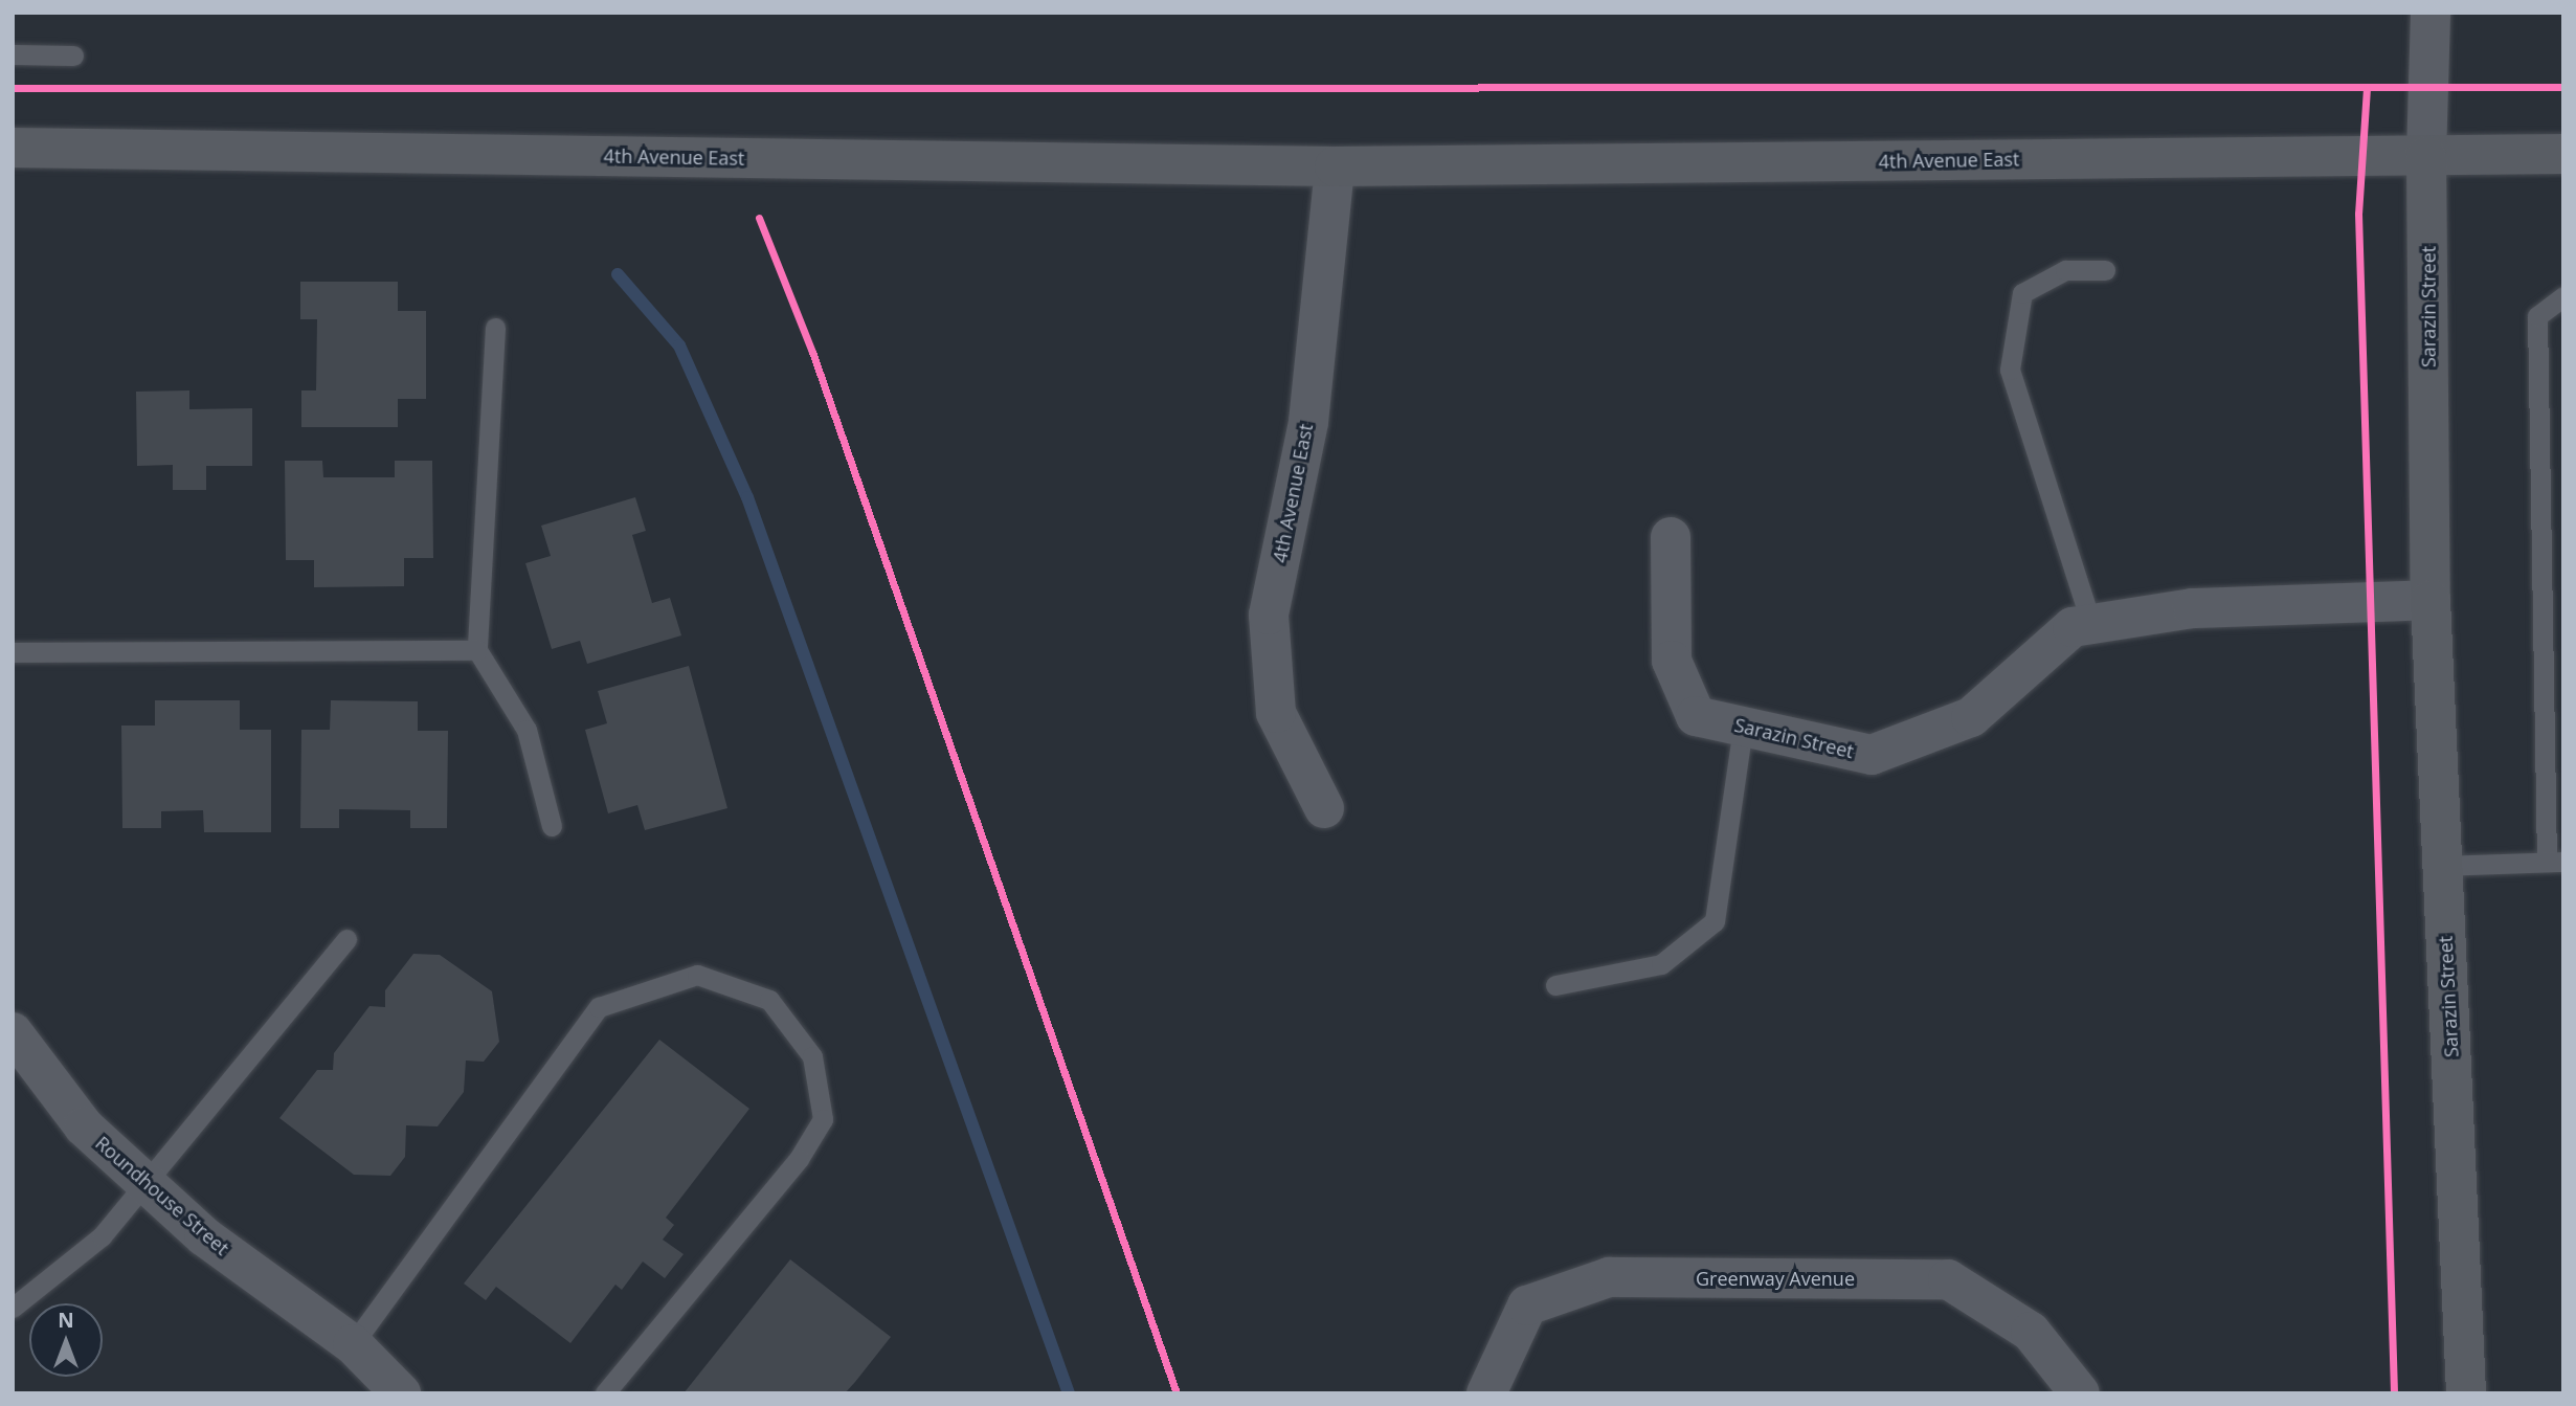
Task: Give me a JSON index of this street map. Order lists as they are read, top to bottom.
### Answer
{
  "streets": {
    "street": [
      "4th Avenue East",
      "Sarazin Street",
      "Roundhouse Street",
      "Greenway Avenue"
    ]
  },
  "crossings": [
    ["4th Avenue East", "Sarazin Street"]
  ],
  "north": "top"
}
